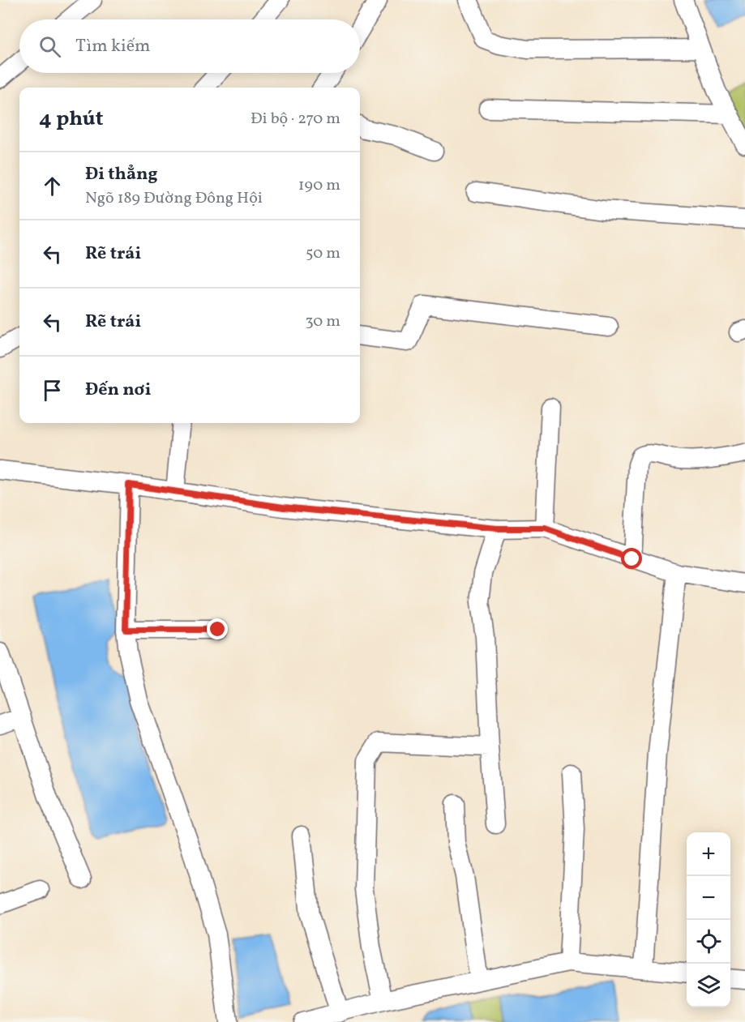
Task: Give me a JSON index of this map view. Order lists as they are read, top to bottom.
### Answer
{
  "page": {
    "search": "Tìm kiếm",
    "heading": ["4 phút", "Đi bộ · 270 m"],
    "list": [
      ["Đi thẳng", "Ngõ 189 Đường Đông Hội", "190 m"],
      ["Rẽ trái", "50 m"],
      ["Rẽ trái", "30 m"],
      "Đến nơi"
    ],
    "map_buttons": ["+", "−"]
  }
}
